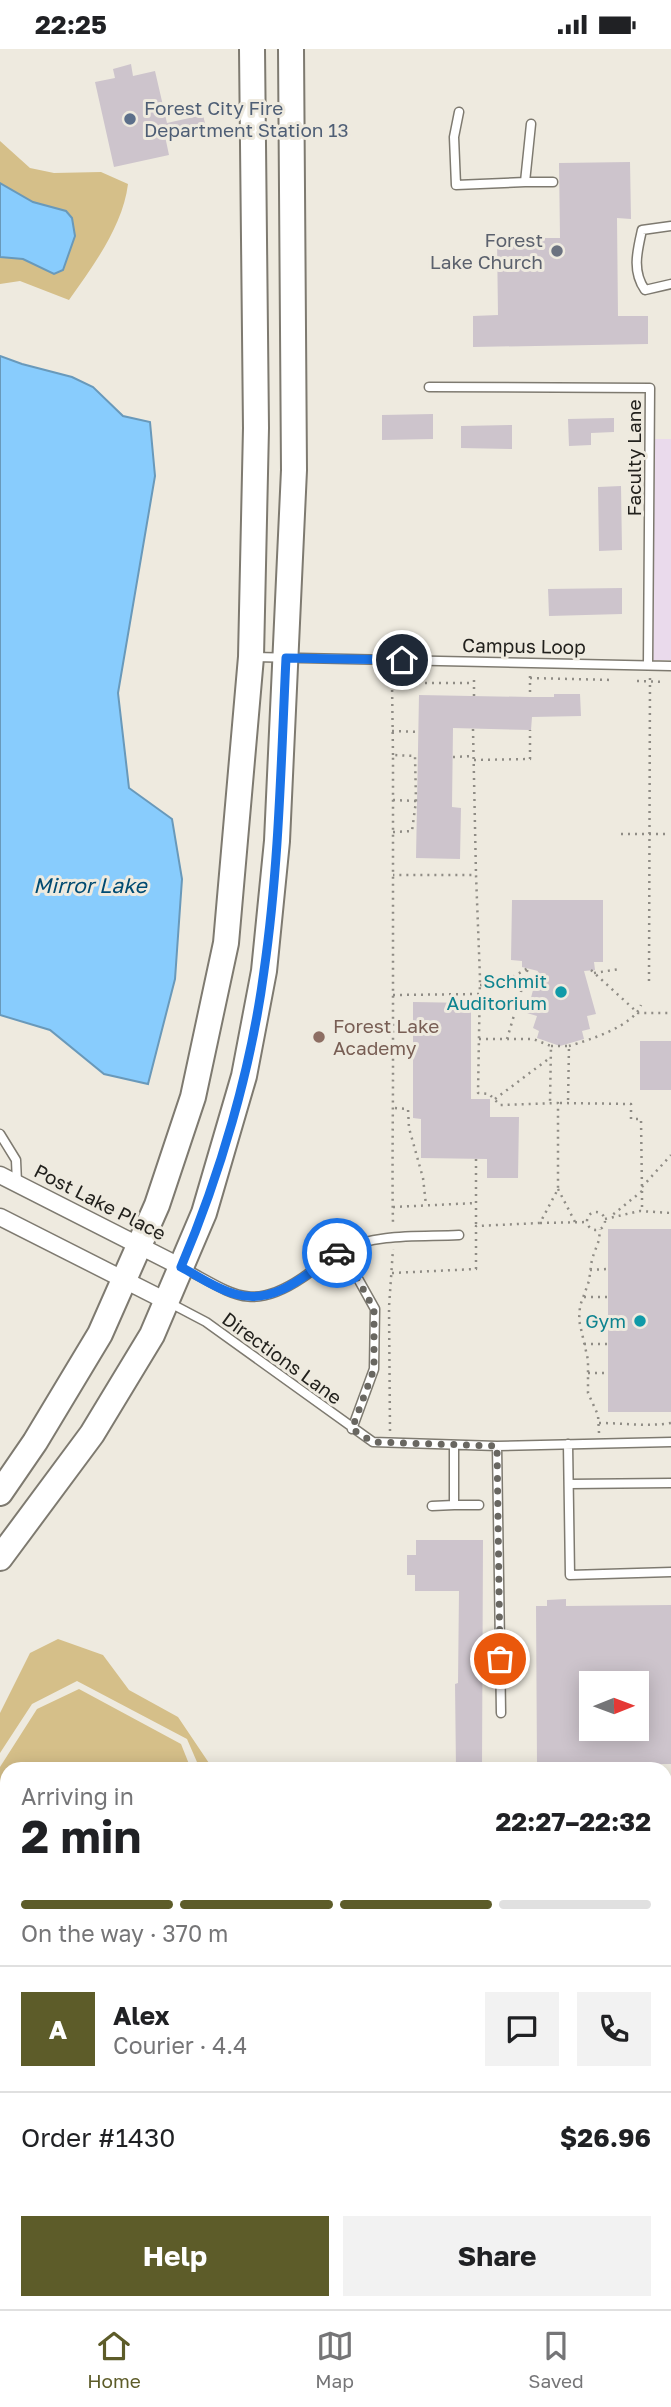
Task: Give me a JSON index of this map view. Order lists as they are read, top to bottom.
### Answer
{
  "streets": {
    "street": ["Post Lake Place"],
    "lane": ["Faculty Lane", "Campus Loop", "Directions Lane"]
  },
  "crossings": [
    ["Faculty Lane", "Campus Loop"]
  ],
  "water": ["Mirror Lake"],
  "places": [
    "Forest City Fire Department Station 13",
    "Forest Lake Church",
    "Schmit Auditorium",
    "Forest Lake Academy",
    "Gym"
  ],
  "north": "right",
  "page": {
    "status": "22:25",
    "heading": ["2 min", "Arriving in", "22:27–22:32"],
    "panel": [
      "Alex",
      "Courier · 4.4",
      "Order #1430",
      "$26.96"
    ],
    "bar": "On the way · 370 m",
    "round": "A",
    "buttons": ["Help", "Share"],
    "tabs": ["Home", "Map", "Saved"]
  }
}
